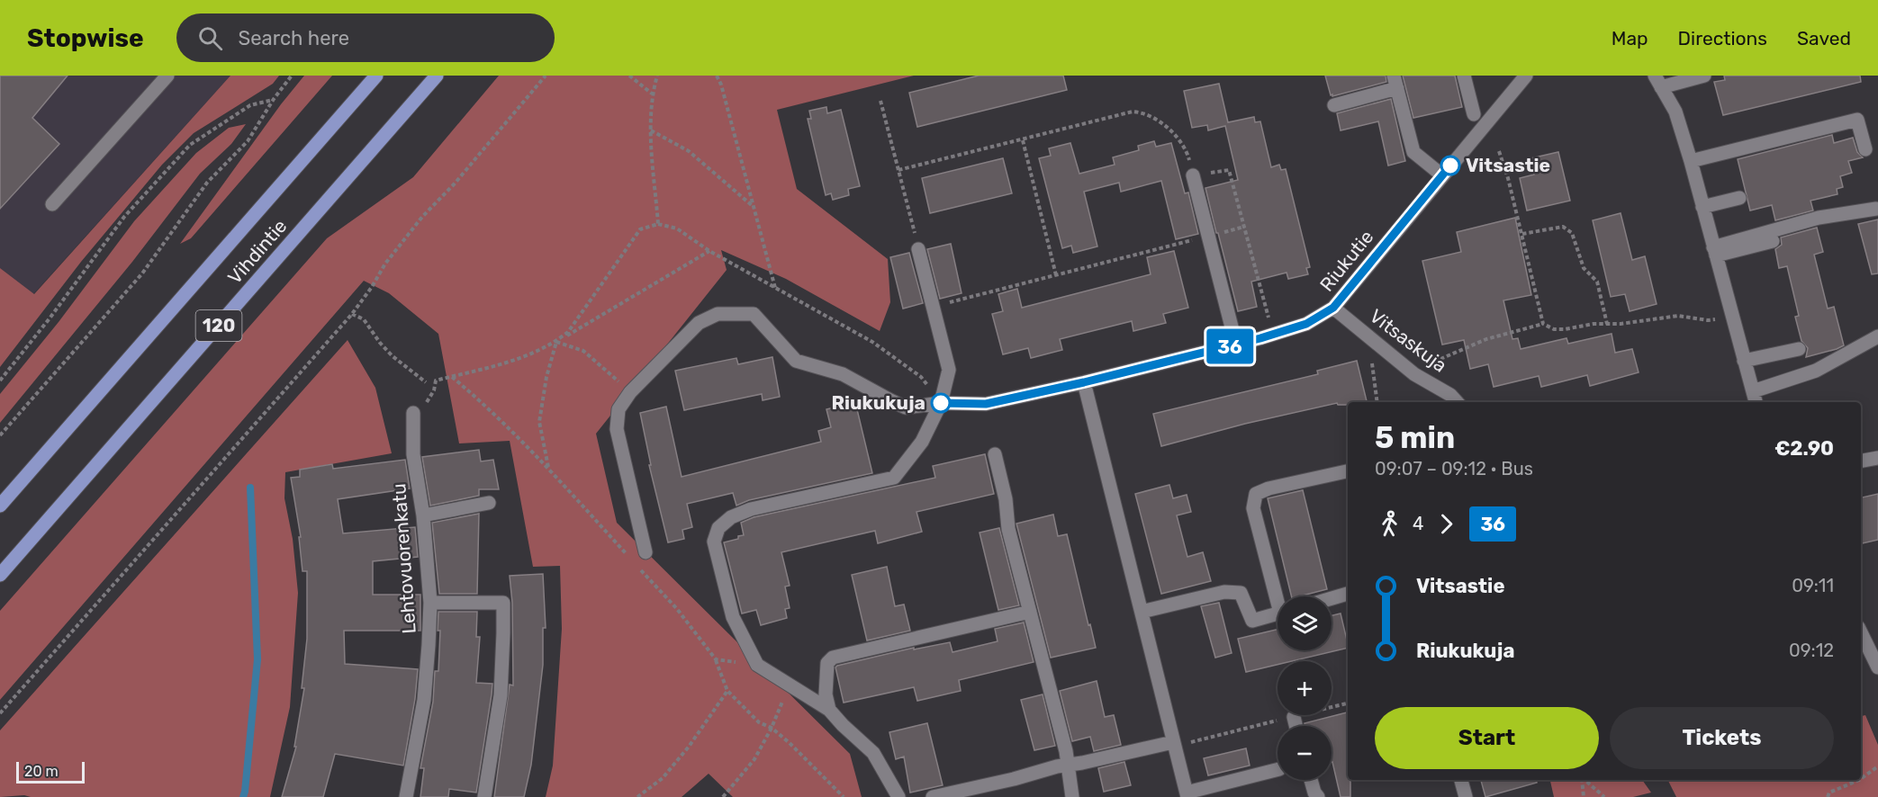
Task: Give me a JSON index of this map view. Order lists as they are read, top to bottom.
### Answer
{
  "streets": {
    "main road": ["Vihdintie", "120"],
    "street": ["Riukutie", "Vitsaskuja", "Lehtovuorenkatu"]
  },
  "crossings": [
    ["Riukutie", "Vitsaskuja"]
  ],
  "places": ["Vitsastie", "Riukukuja"],
  "lines": ["bus line 36"],
  "scale_bar": "20 m",
  "page": {
    "header": "Stopwise",
    "search": "Search here",
    "nav": ["Map", "Directions", "Saved"],
    "on_map": "36",
    "heading": ["5 min", "09:07 – 09:12 · Bus", "€2.90"],
    "legs": ["4", "36"],
    "list": [
      {
        "name": "Vitsastie",
        "value": "09:11"
      },
      {
        "name": "Riukukuja",
        "value": "09:12"
      }
    ],
    "map_buttons": ["+", "−"],
    "buttons": ["Start", "Tickets"],
    "scale": "20 m"
  }
}
